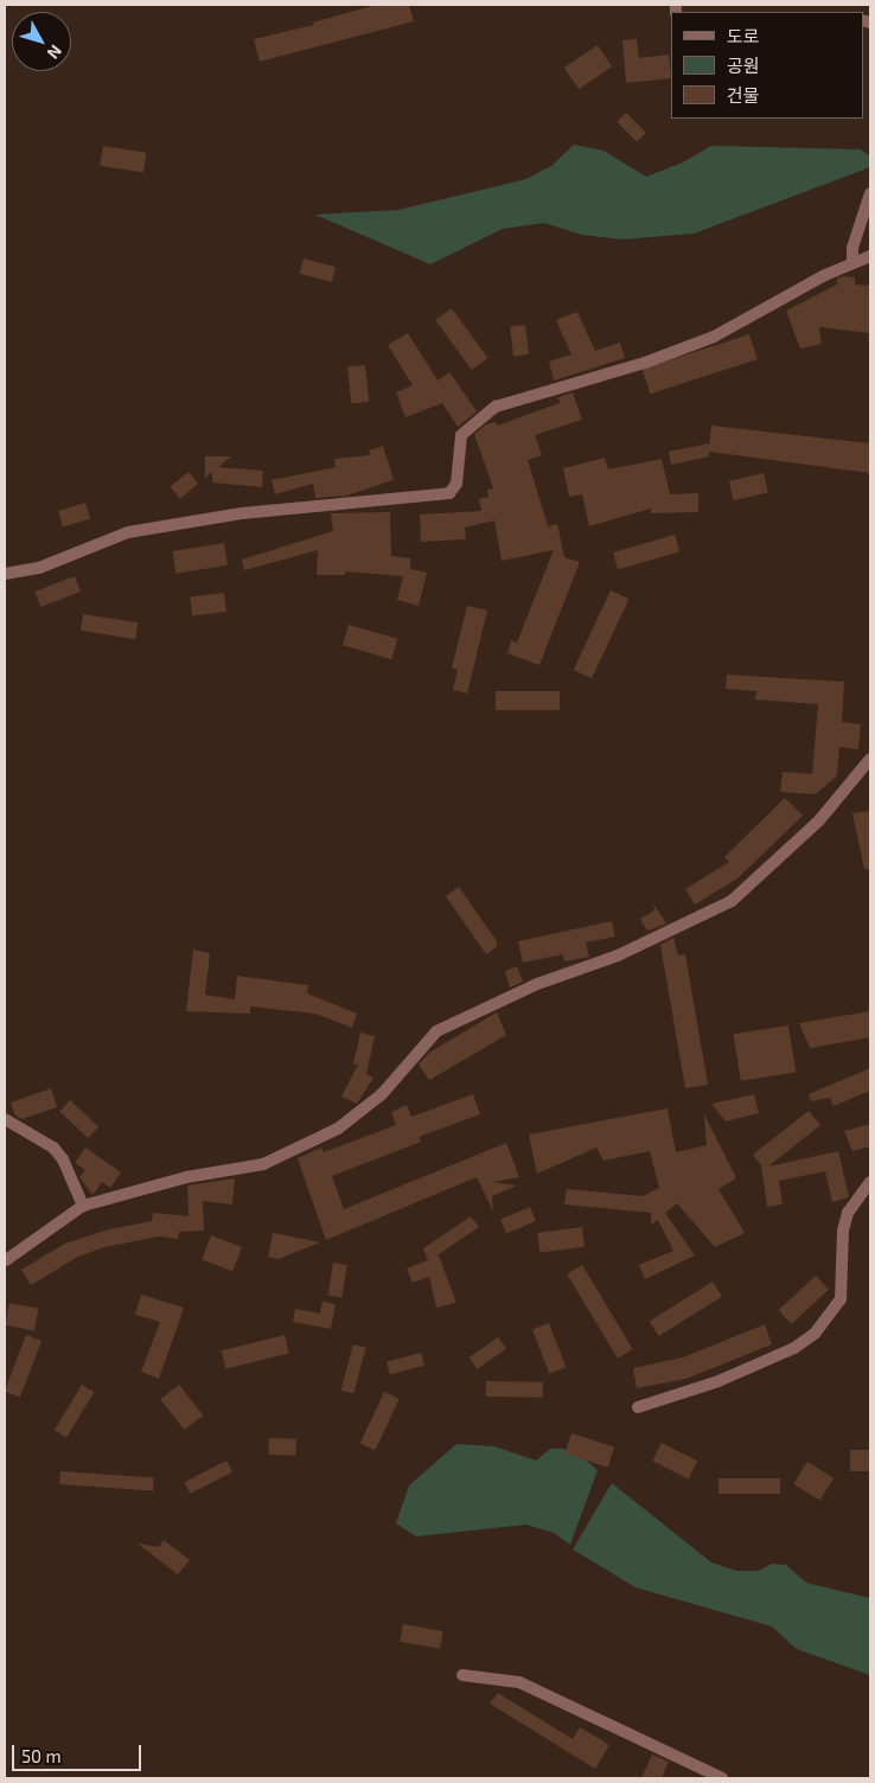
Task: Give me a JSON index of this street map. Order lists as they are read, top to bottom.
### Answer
{
  "legend": ["도로", "공원", "건물"],
  "scale_bar": "50 m",
  "north": "bottom right"
}
